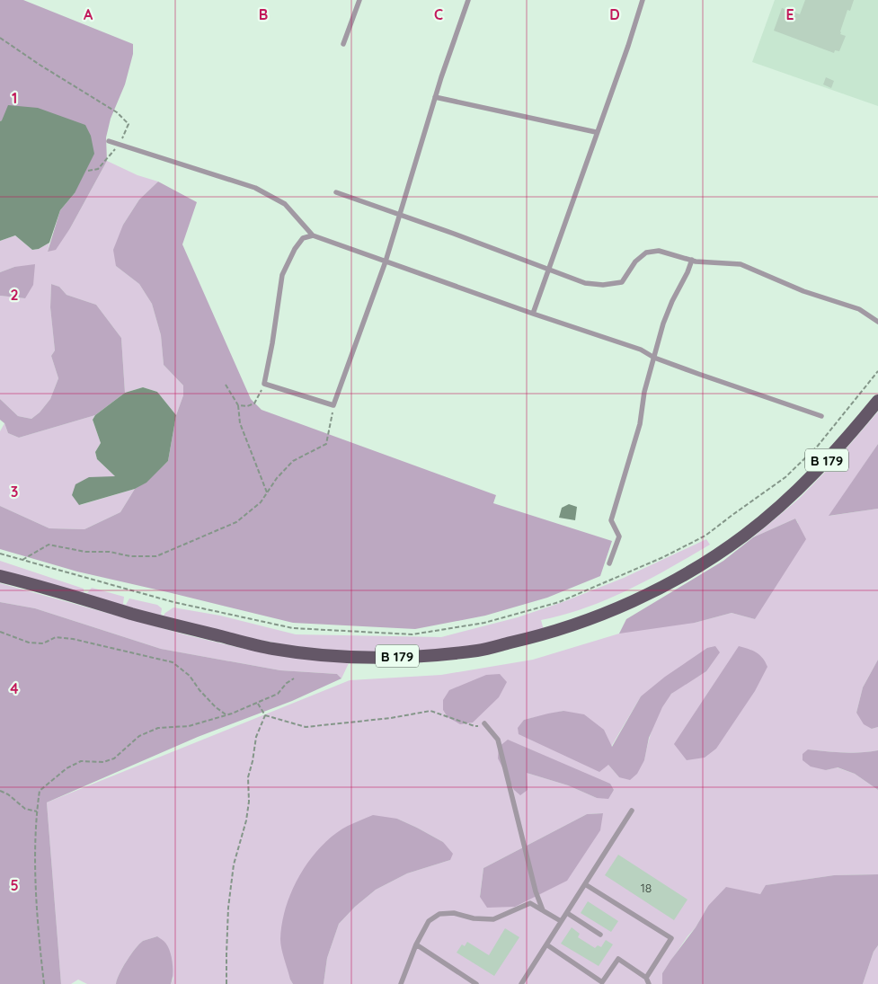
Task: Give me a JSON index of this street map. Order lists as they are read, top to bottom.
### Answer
{
  "streets": {
    "main road": ["B 179"]
  },
  "house_numbers": ["18"],
  "grid": {
    "columns": [
      "A",
      "B",
      "C",
      "D",
      "E"
    ],
    "rows": [
      "1",
      "2",
      "3",
      "4",
      "5"
    ]
  }
}
